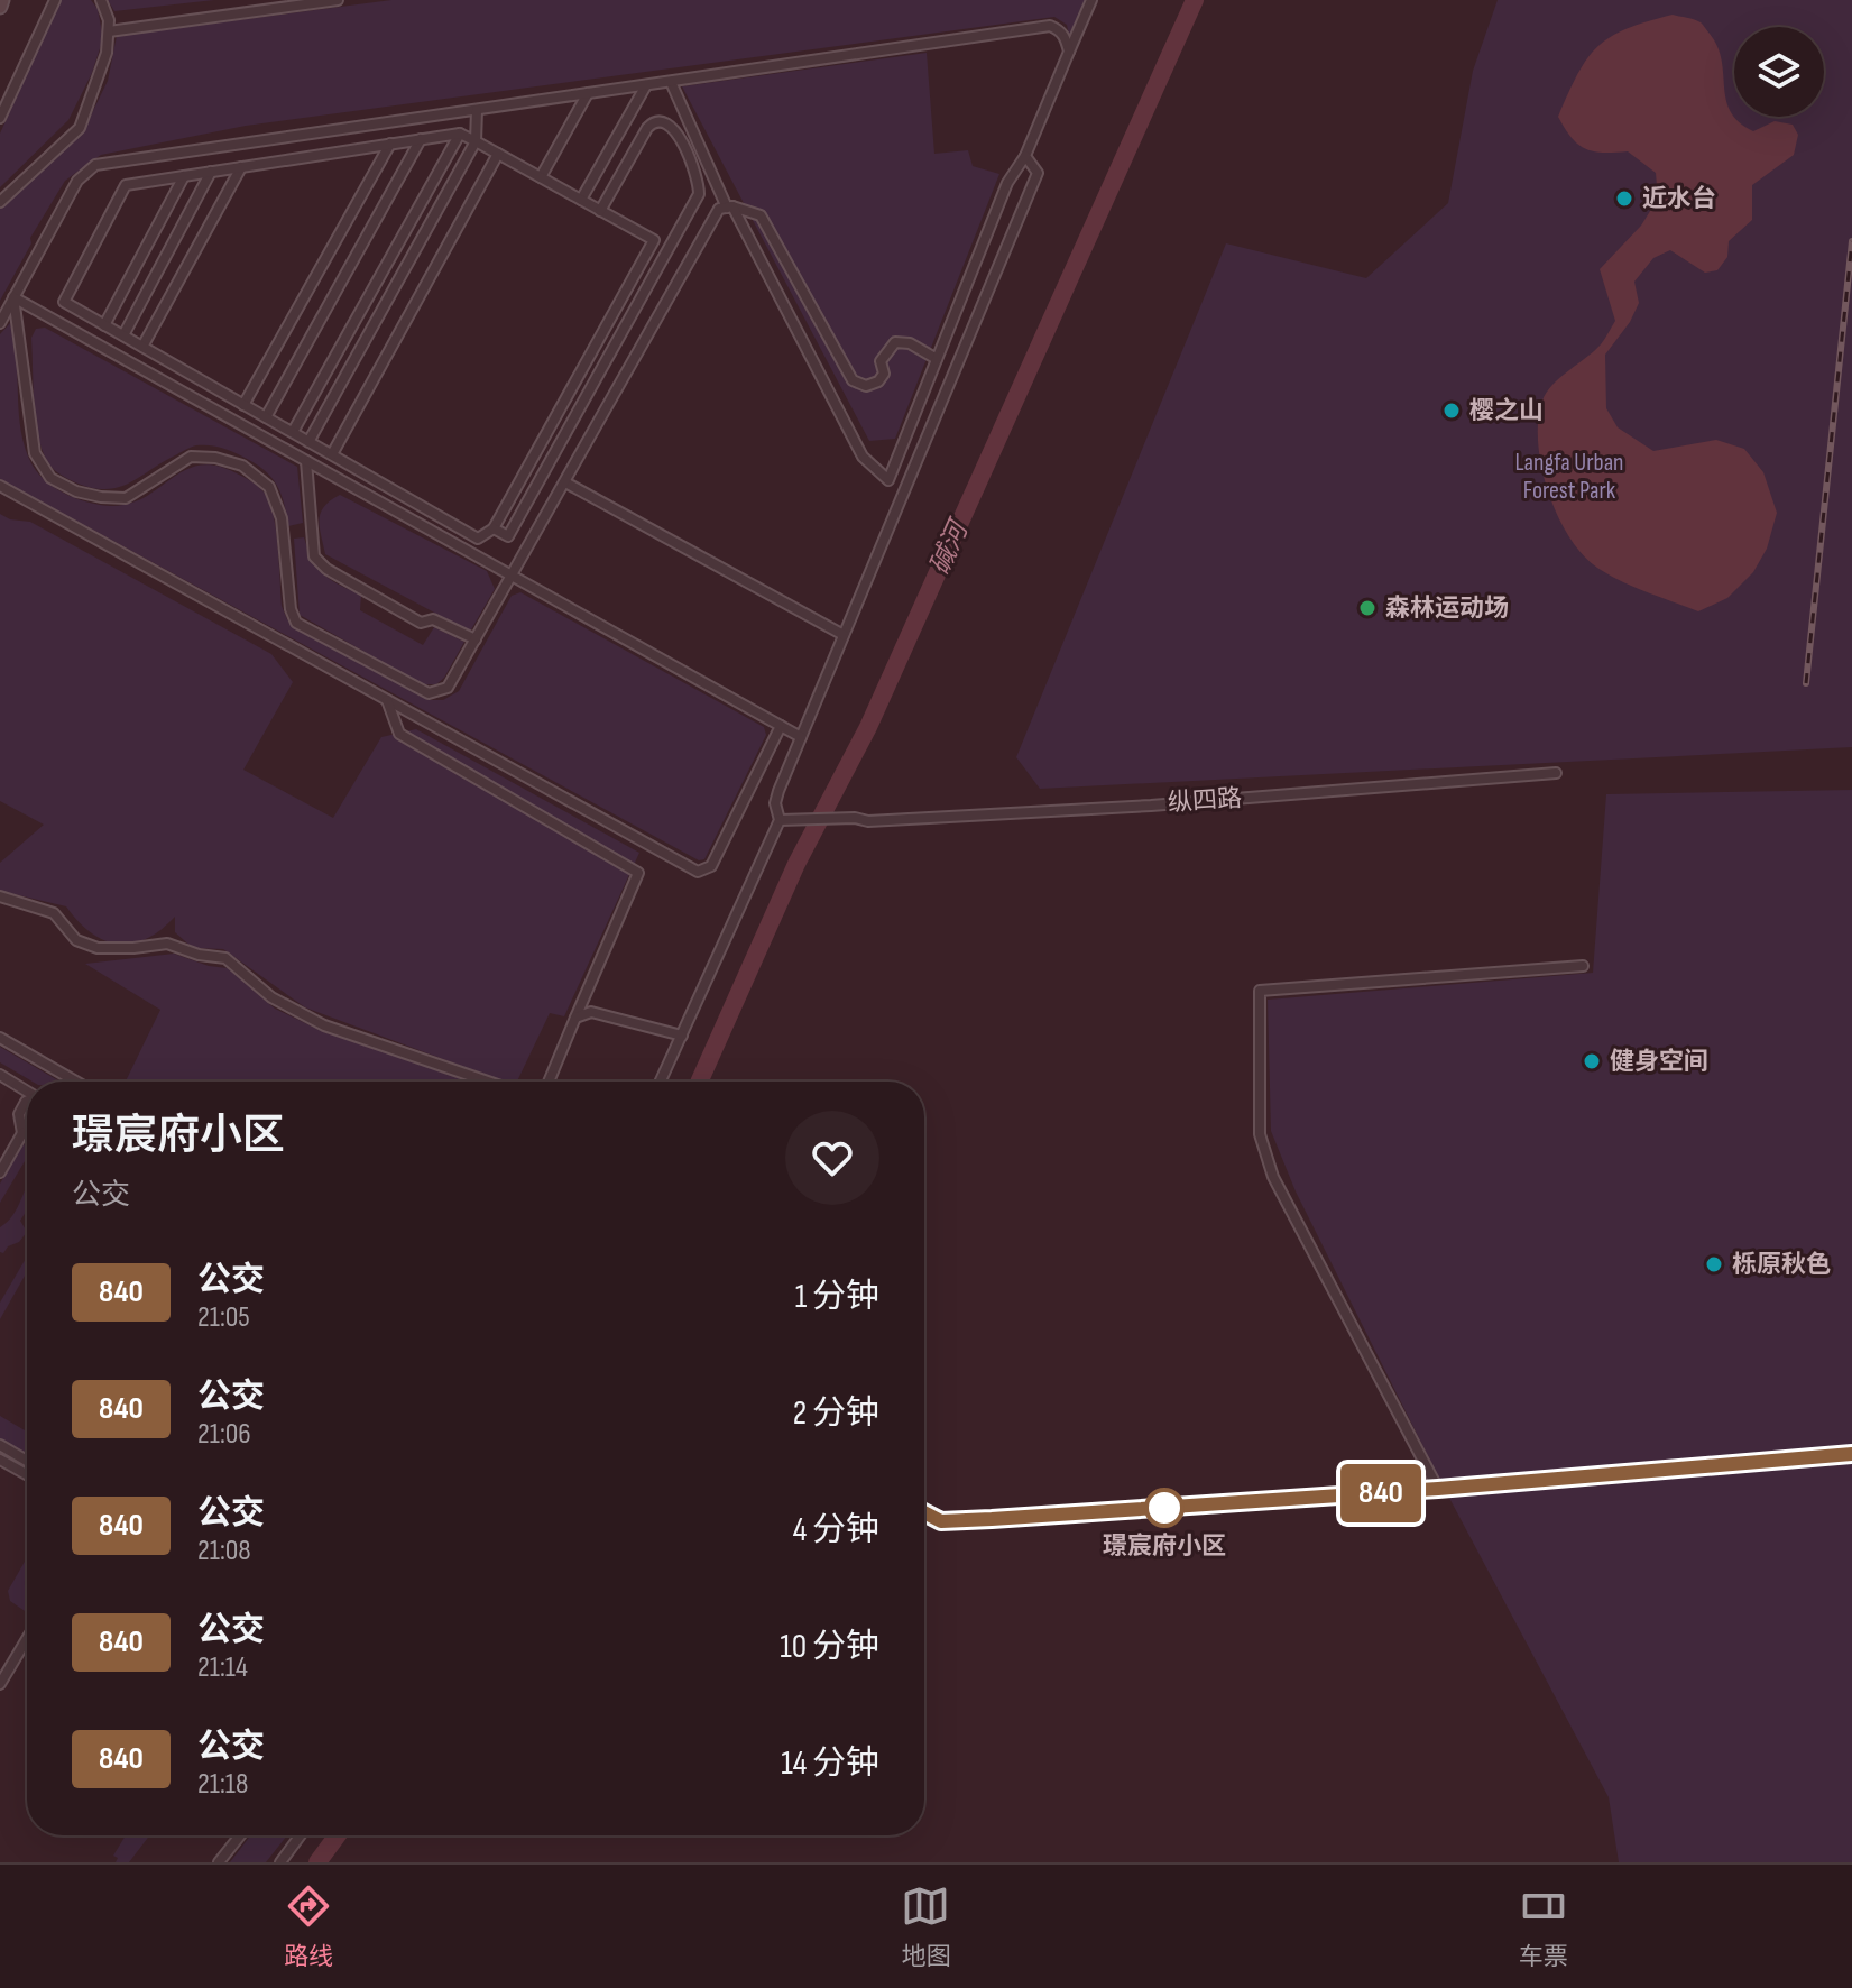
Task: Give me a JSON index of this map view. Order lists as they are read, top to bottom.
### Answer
{
  "streets": {
    "street": ["纵四路"]
  },
  "water": ["碱河"],
  "parks": ["Langfa Urban Forest Park"],
  "places": [
    "近水台",
    "樱之山",
    "森林运动场",
    "健身空间",
    "栎原秋色",
    "璟宸府小区"
  ],
  "lines": ["bus line 840"],
  "page": {
    "on_map": "840",
    "heading": ["璟宸府小区", "公交"],
    "list": [
      {
        "mark": "840",
        "name": "公交",
        "note": "21:05",
        "value": "1 分钟"
      },
      {
        "mark": "840",
        "name": "公交",
        "note": "21:06",
        "value": "2 分钟"
      },
      {
        "mark": "840",
        "name": "公交",
        "note": "21:08",
        "value": "4 分钟"
      },
      {
        "mark": "840",
        "name": "公交",
        "note": "21:14",
        "value": "10 分钟"
      },
      {
        "mark": "840",
        "name": "公交",
        "note": "21:18",
        "value": "14 分钟"
      }
    ],
    "tabs": ["路线", "地图", "车票"]
  }
}
